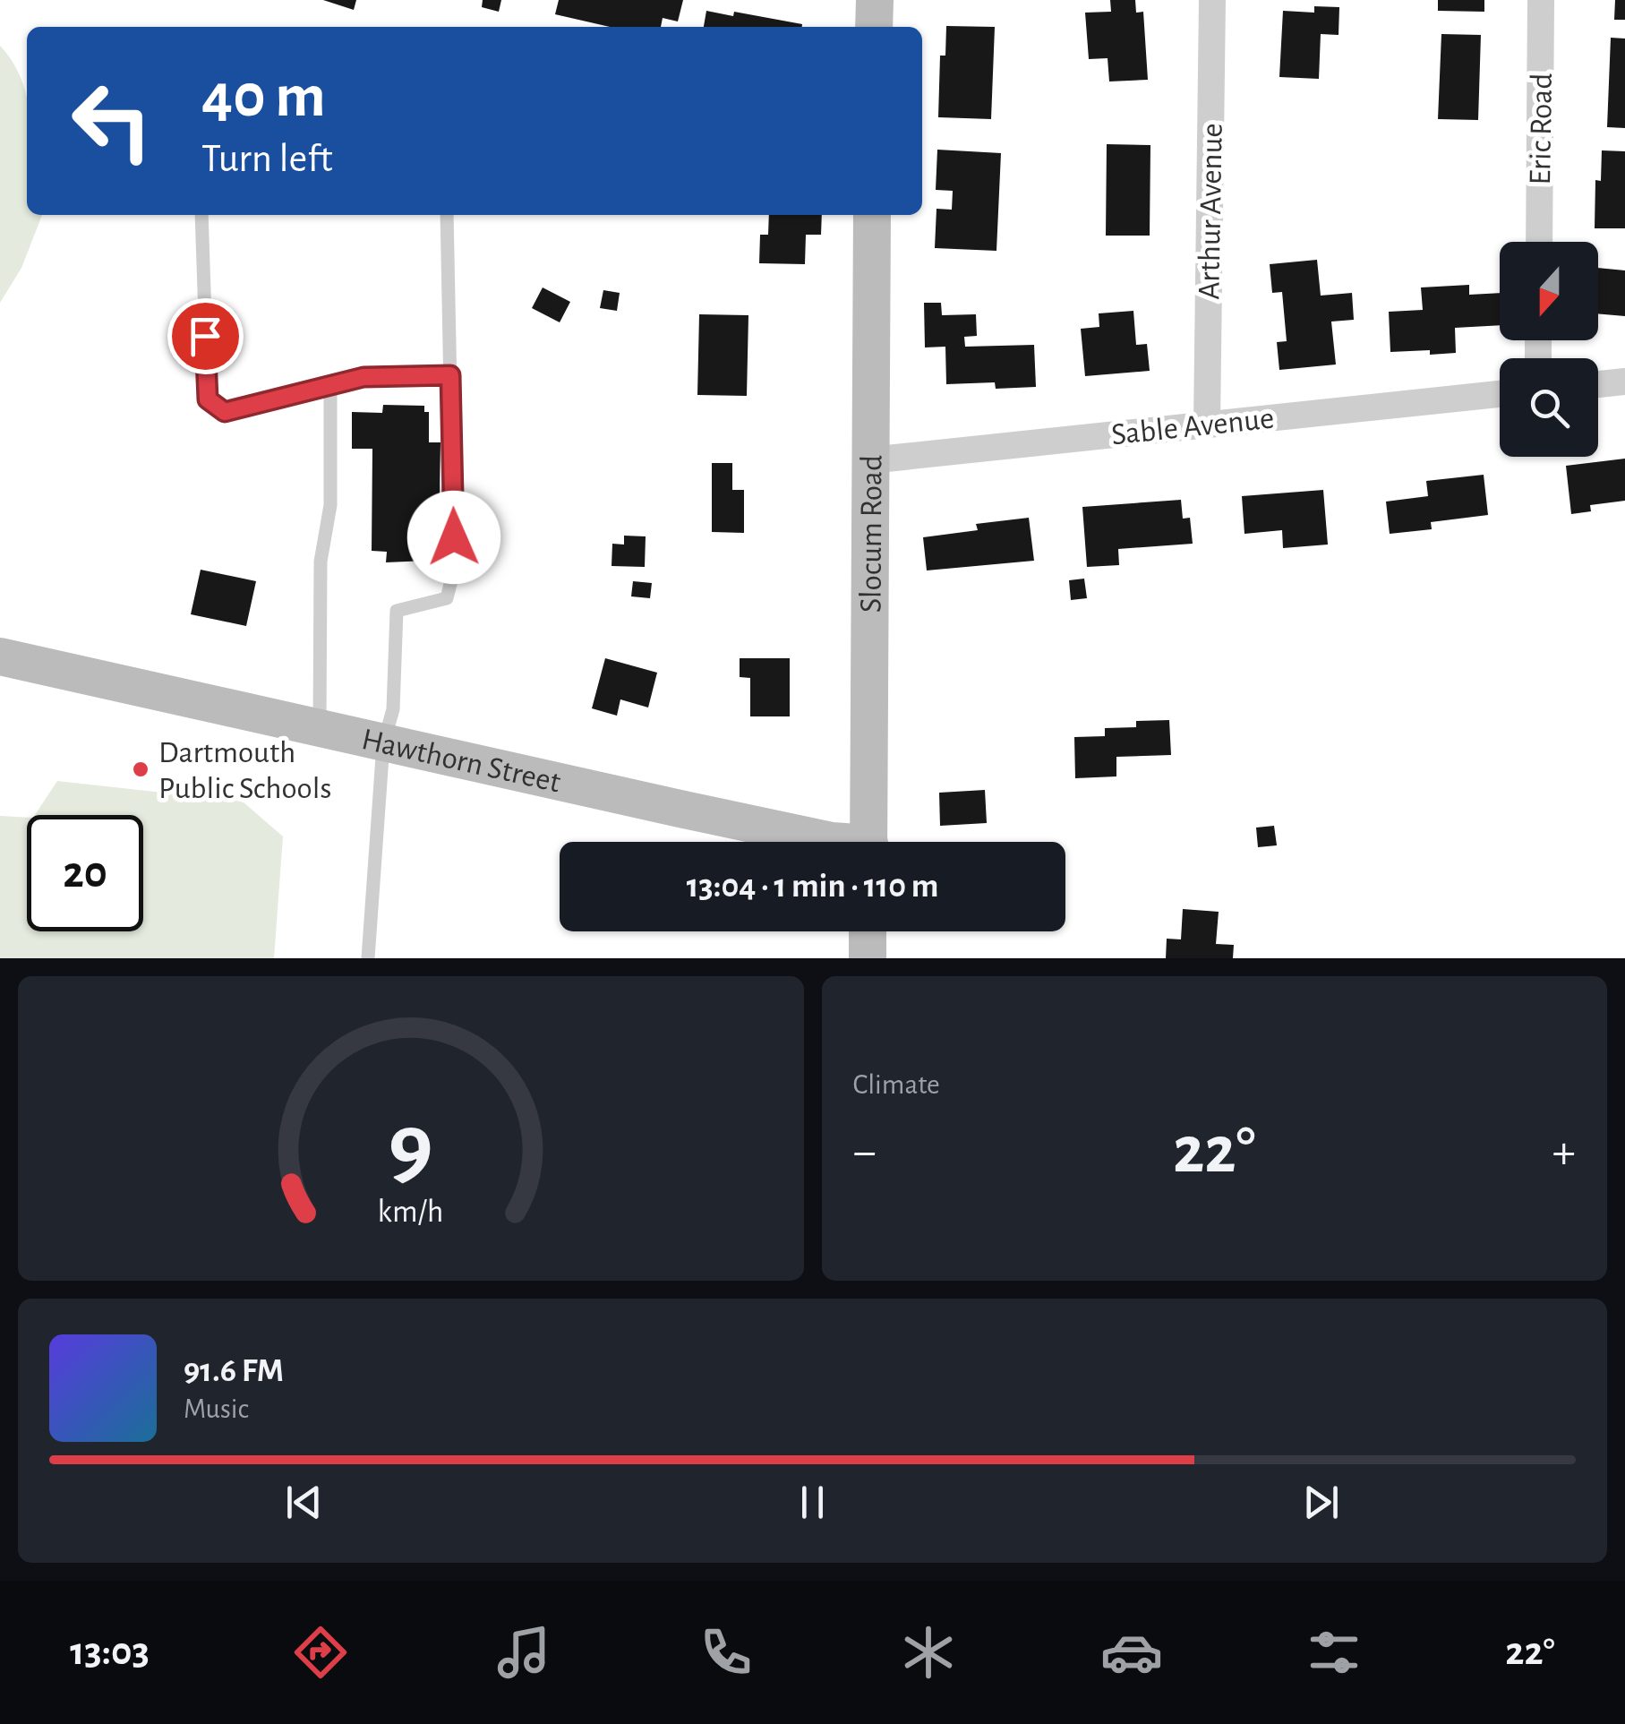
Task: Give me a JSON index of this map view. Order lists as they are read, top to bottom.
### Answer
{
  "streets": {
    "main road": ["Slocum Road", "Hawthorn Street"],
    "street": ["Eric Road", "Arthur Avenue", "Sable Avenue"]
  },
  "crossings": [
    ["Arthur Avenue", "Sable Avenue"],
    ["Sable Avenue", "Slocum Road"]
  ],
  "places": ["Dartmouth Public Schools"],
  "north": "bottom",
  "page": {
    "turn": ["40 m", "Turn left"],
    "limit": "20",
    "trip": "13:04 · 1 min · 110 m",
    "tile": "Climate",
    "heat": ["−", "22°", "+"],
    "song": ["91.6 FM", "Music"],
    "tabs": ["13:03", "22°"],
    "gauge": ["9", "km/h"]
  }
}
